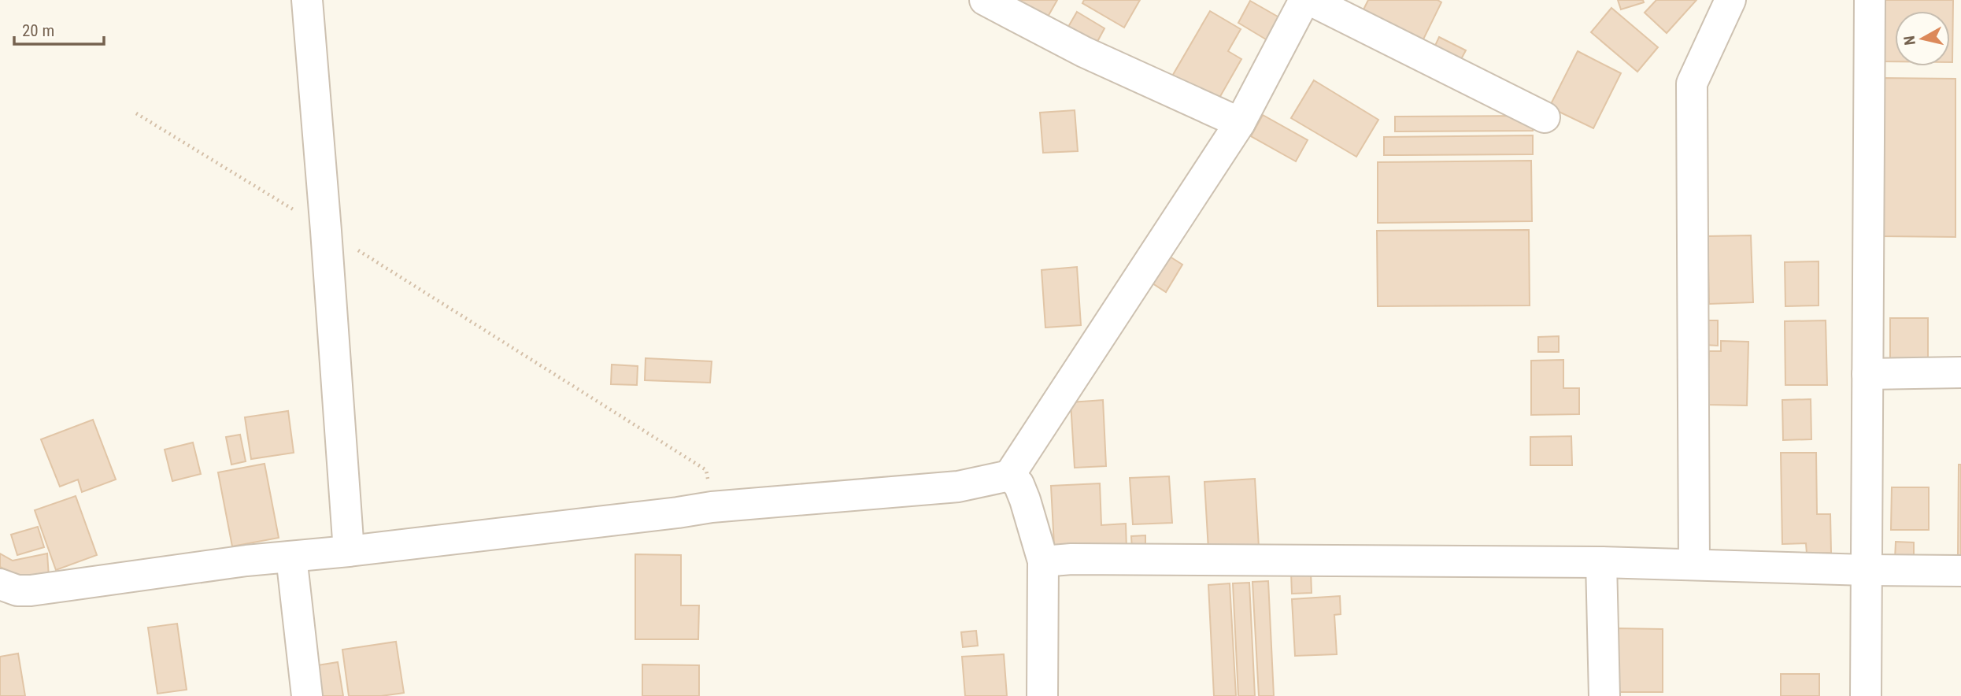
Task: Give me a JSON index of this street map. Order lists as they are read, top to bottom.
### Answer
{
  "scale_bar": "20 m",
  "north": "left"
}
